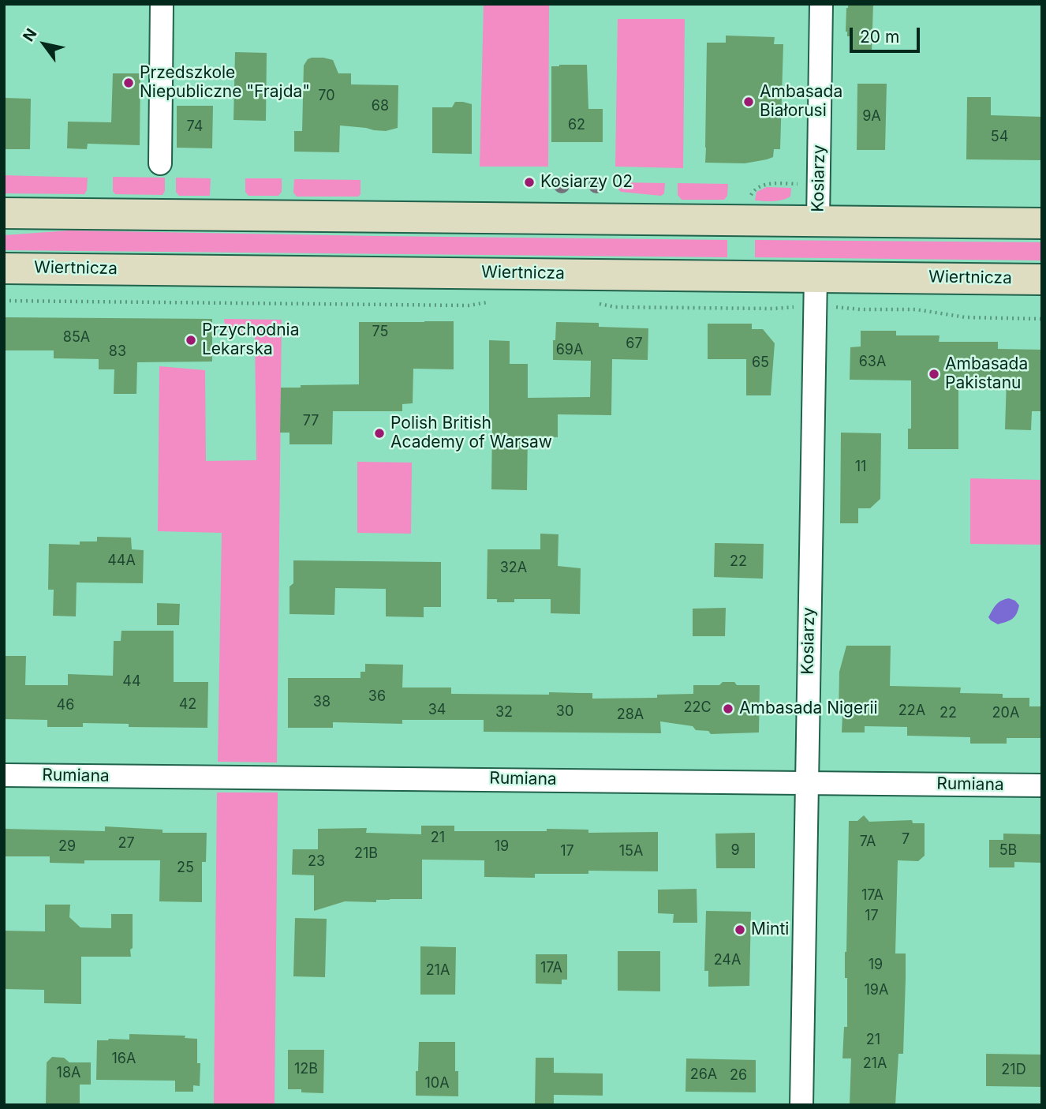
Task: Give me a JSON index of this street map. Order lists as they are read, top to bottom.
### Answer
{
  "streets": {
    "main road": ["Wiertnicza"],
    "street": ["Kosiarzy", "Rumiana"]
  },
  "crossings": [
    ["Kosiarzy", "Wiertnicza"],
    ["Kosiarzy", "Rumiana"]
  ],
  "places": [
    "Przedszkole Niepubliczne \"Frajda\"",
    "Ambasada Białorusi",
    "Kosiarzy 02",
    "Przychodnia Lekarska",
    "Ambasada Pakistanu",
    "Polish British Academy of Warsaw",
    "Ambasada Nigerii",
    "Minti"
  ],
  "house_numbers": [
    "70",
    "68",
    "9A",
    "62",
    "74",
    "54",
    "75",
    "85A",
    "67",
    "69A",
    "83",
    "63A",
    "65",
    "77",
    "11",
    "44A",
    "22",
    "32A",
    "44",
    "36",
    "38",
    "42",
    "46",
    "22C",
    "34",
    "22A",
    "30",
    "32",
    "22",
    "20A",
    "28A",
    "21",
    "7",
    "7A",
    "27",
    "29",
    "19",
    "9",
    "5B",
    "17",
    "15A",
    "21B",
    "23",
    "25",
    "17A",
    "17",
    "24A",
    "19",
    "17A",
    "21A",
    "19A",
    "21",
    "16A",
    "21A",
    "12B",
    "21D",
    "18A",
    "26A",
    "26",
    "10A"
  ],
  "scale_bar": "20 m",
  "north": "top left"
}
